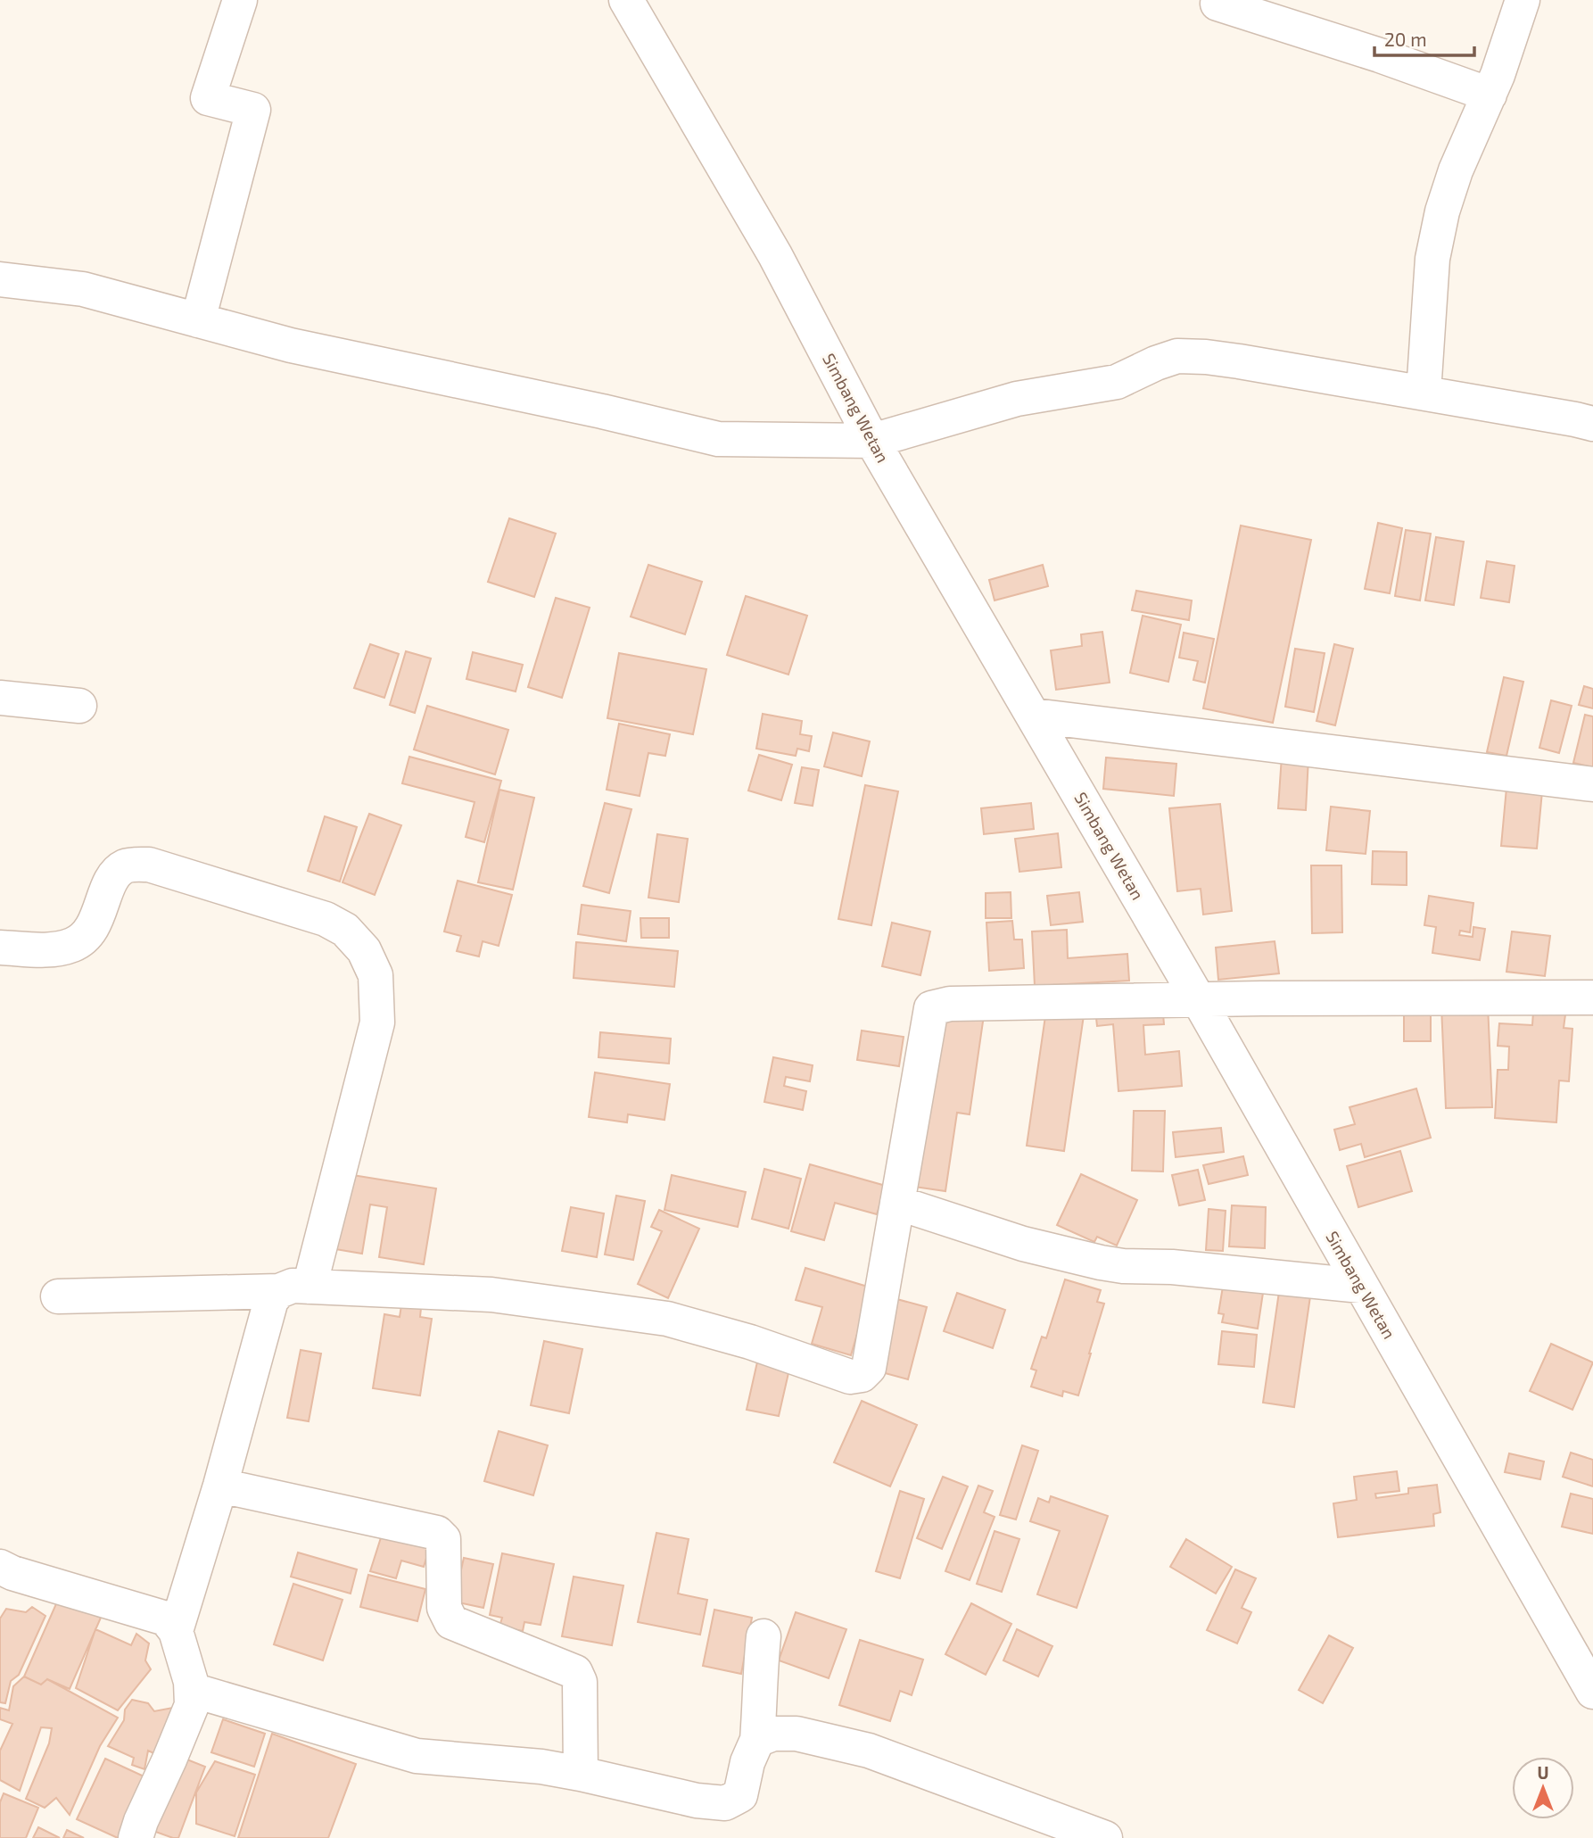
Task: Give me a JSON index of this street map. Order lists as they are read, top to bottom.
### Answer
{
  "streets": {
    "street": ["Simbang Wetan"]
  },
  "scale_bar": "20 m",
  "north": "top"
}
